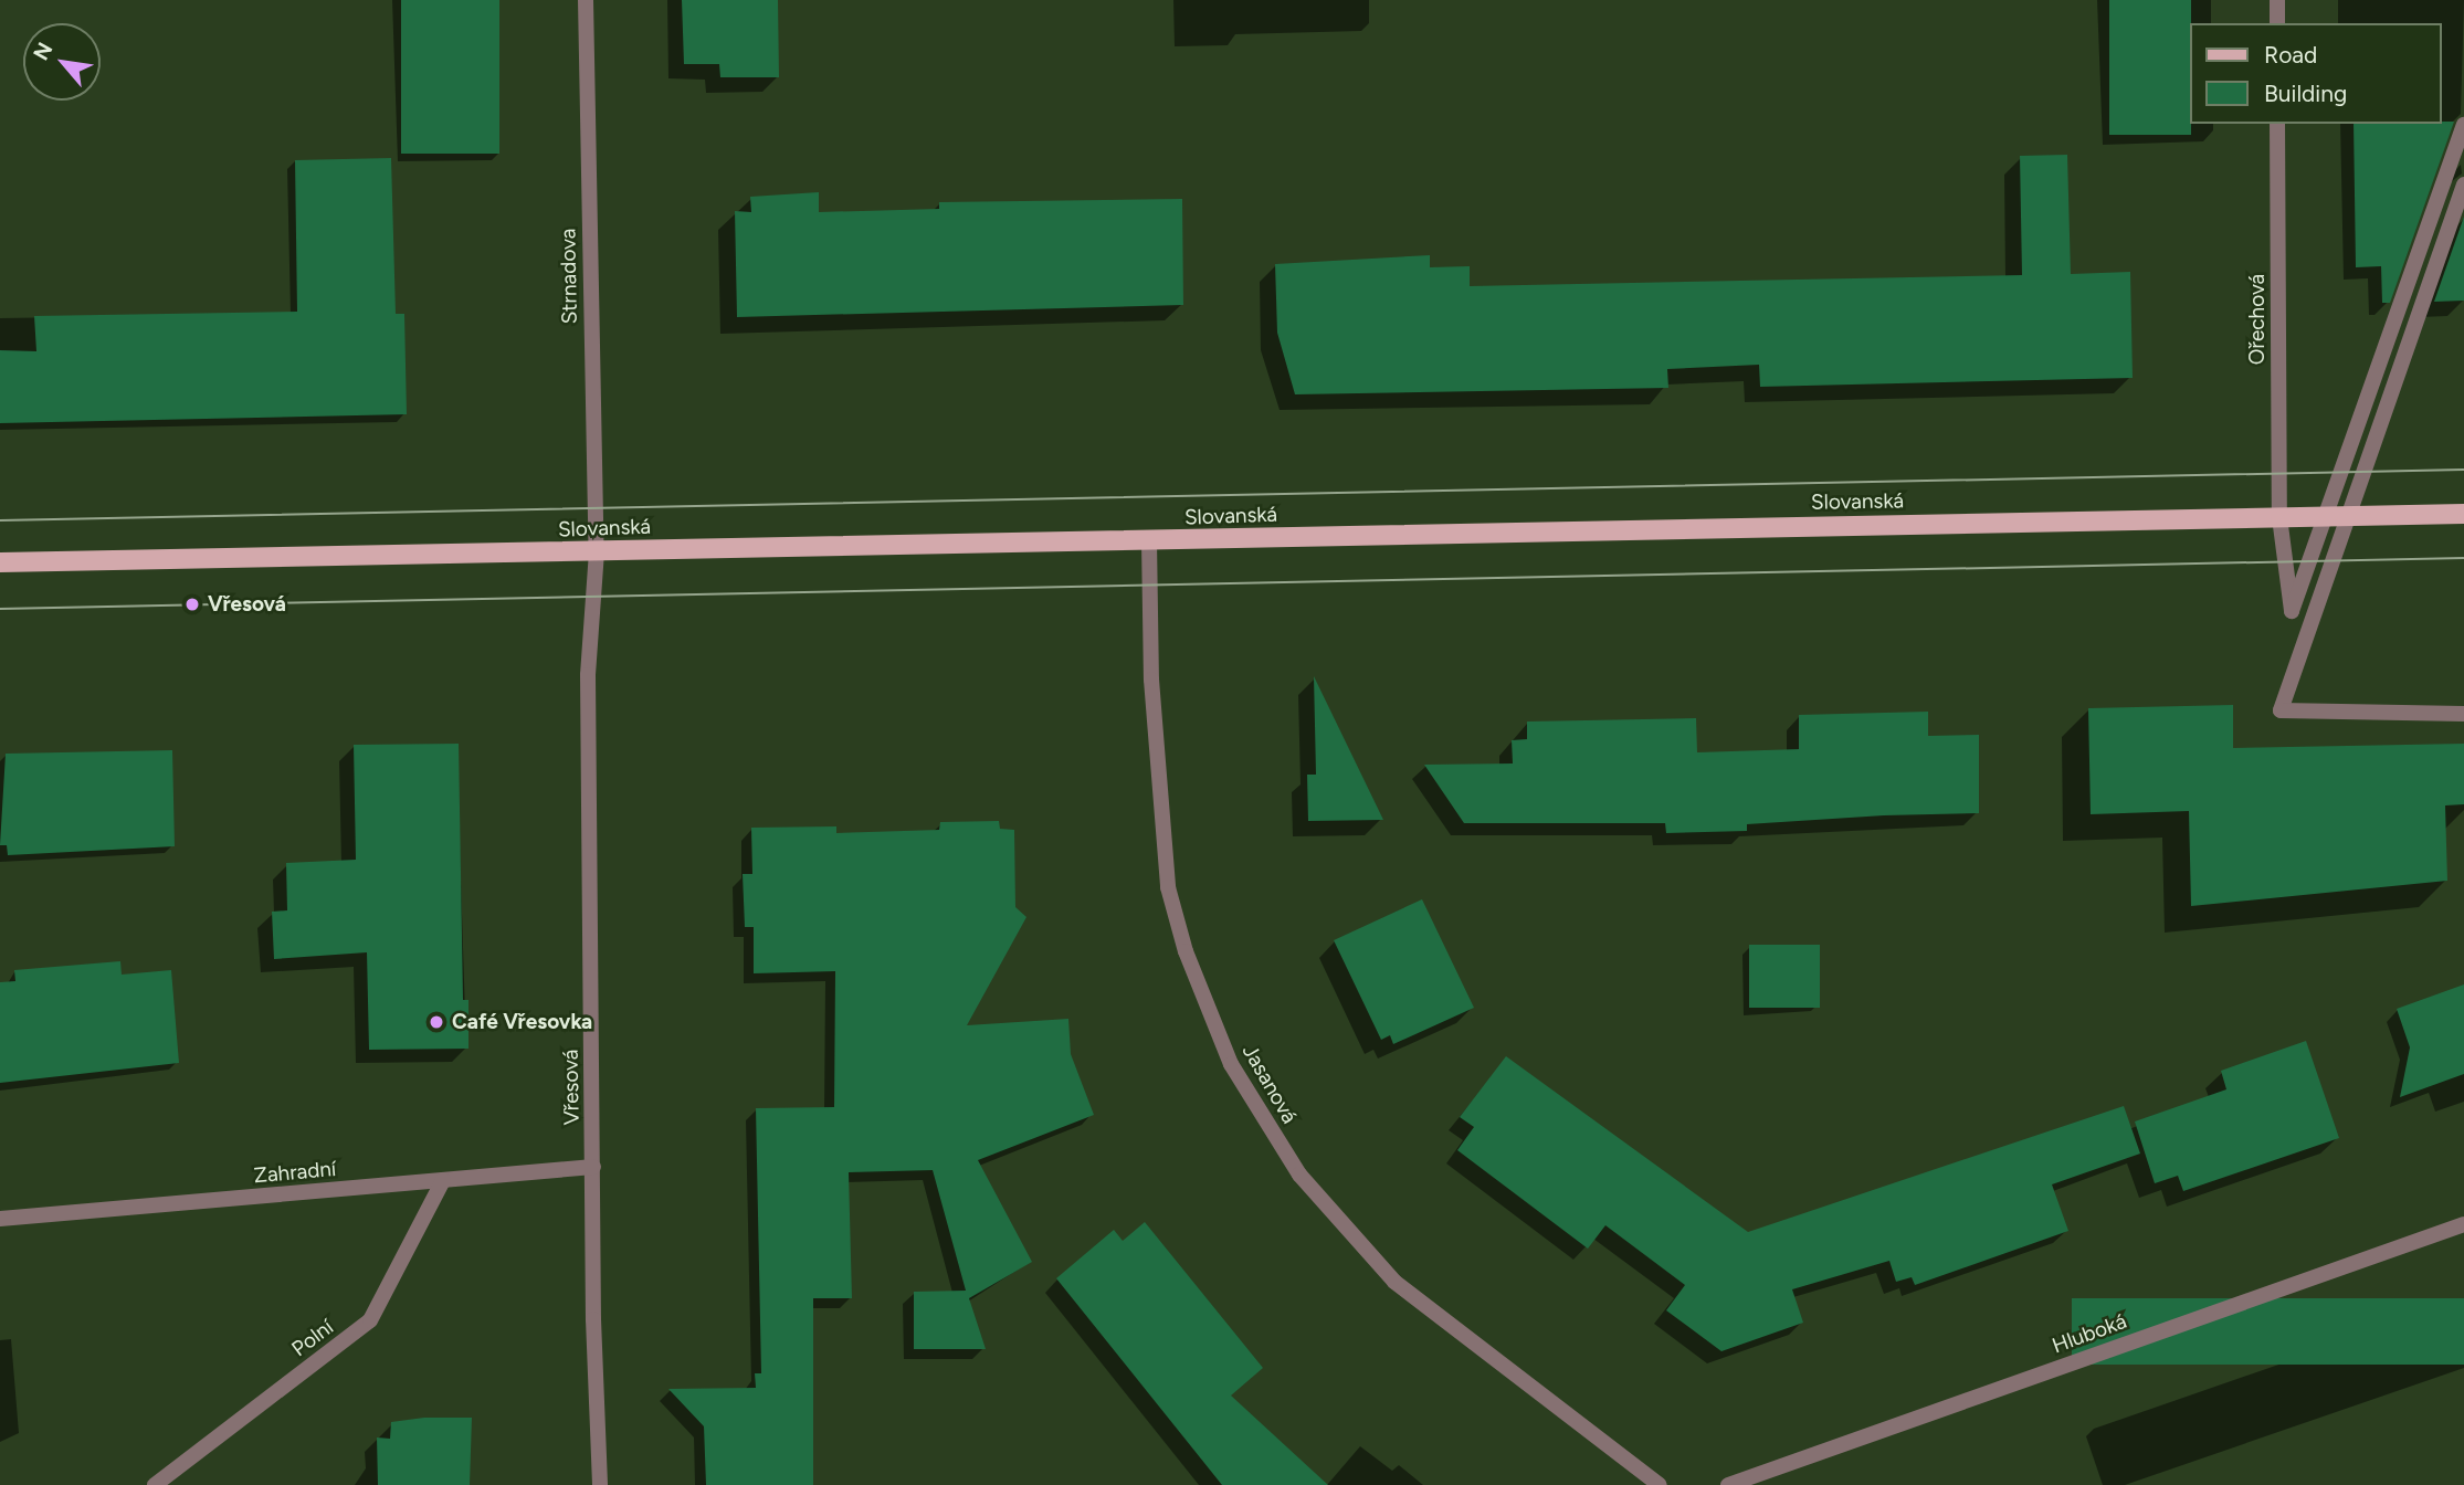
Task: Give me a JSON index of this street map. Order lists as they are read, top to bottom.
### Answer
{
  "streets": {
    "main road": ["Slovanská"],
    "street": [
      "Strnadova",
      "Ořechová",
      "Jasanová",
      "Vřesová",
      "Zahradní",
      "Hluboká",
      "Polní"
    ]
  },
  "crossings": [
    ["Strnadova", "Slovanská"],
    ["Strnadova", "Vřesová"],
    ["Ořechová", "Slovanská"],
    ["Slovanská", "Jasanová"],
    ["Slovanská", "Vřesová"],
    ["Vřesová", "Zahradní"],
    ["Zahradní", "Polní"]
  ],
  "places": ["Vřesová", "Café Vřesovka"],
  "legend": ["Road", "Building"],
  "north": "top left"
}
